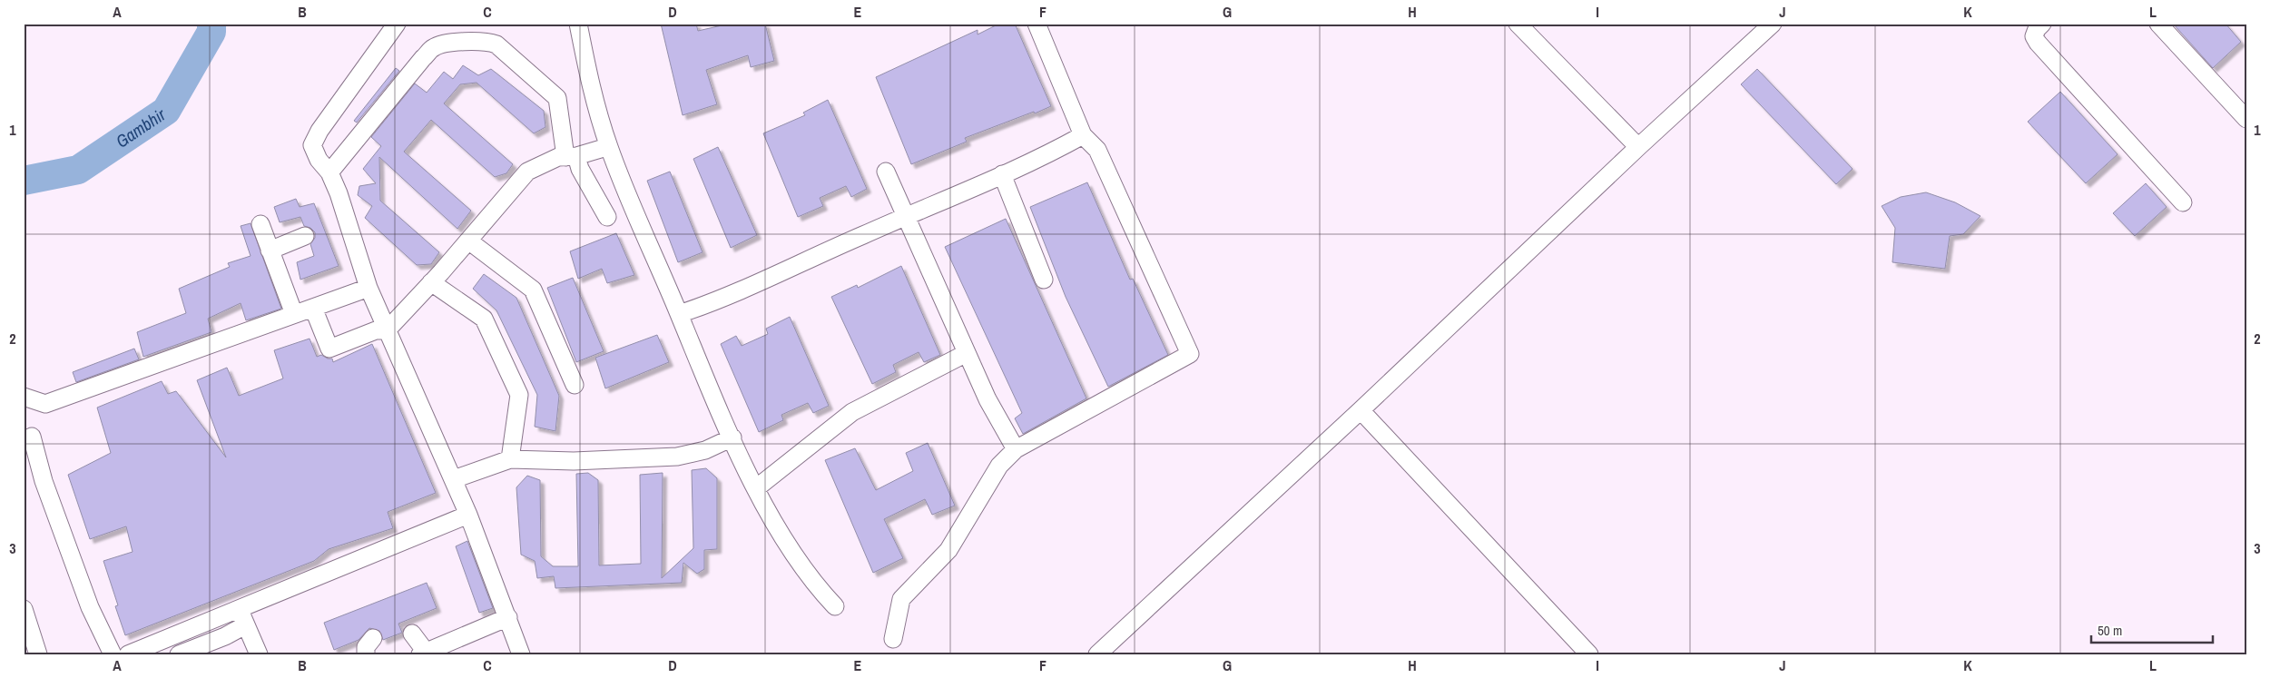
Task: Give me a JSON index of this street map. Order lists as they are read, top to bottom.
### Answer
{
  "water": ["Gambhir"],
  "scale_bar": "50 m",
  "grid": {
    "columns": [
      "A",
      "B",
      "C",
      "D",
      "E",
      "F",
      "G",
      "H",
      "I",
      "J",
      "K",
      "L"
    ],
    "rows": ["1", "2", "3"]
  }
}
